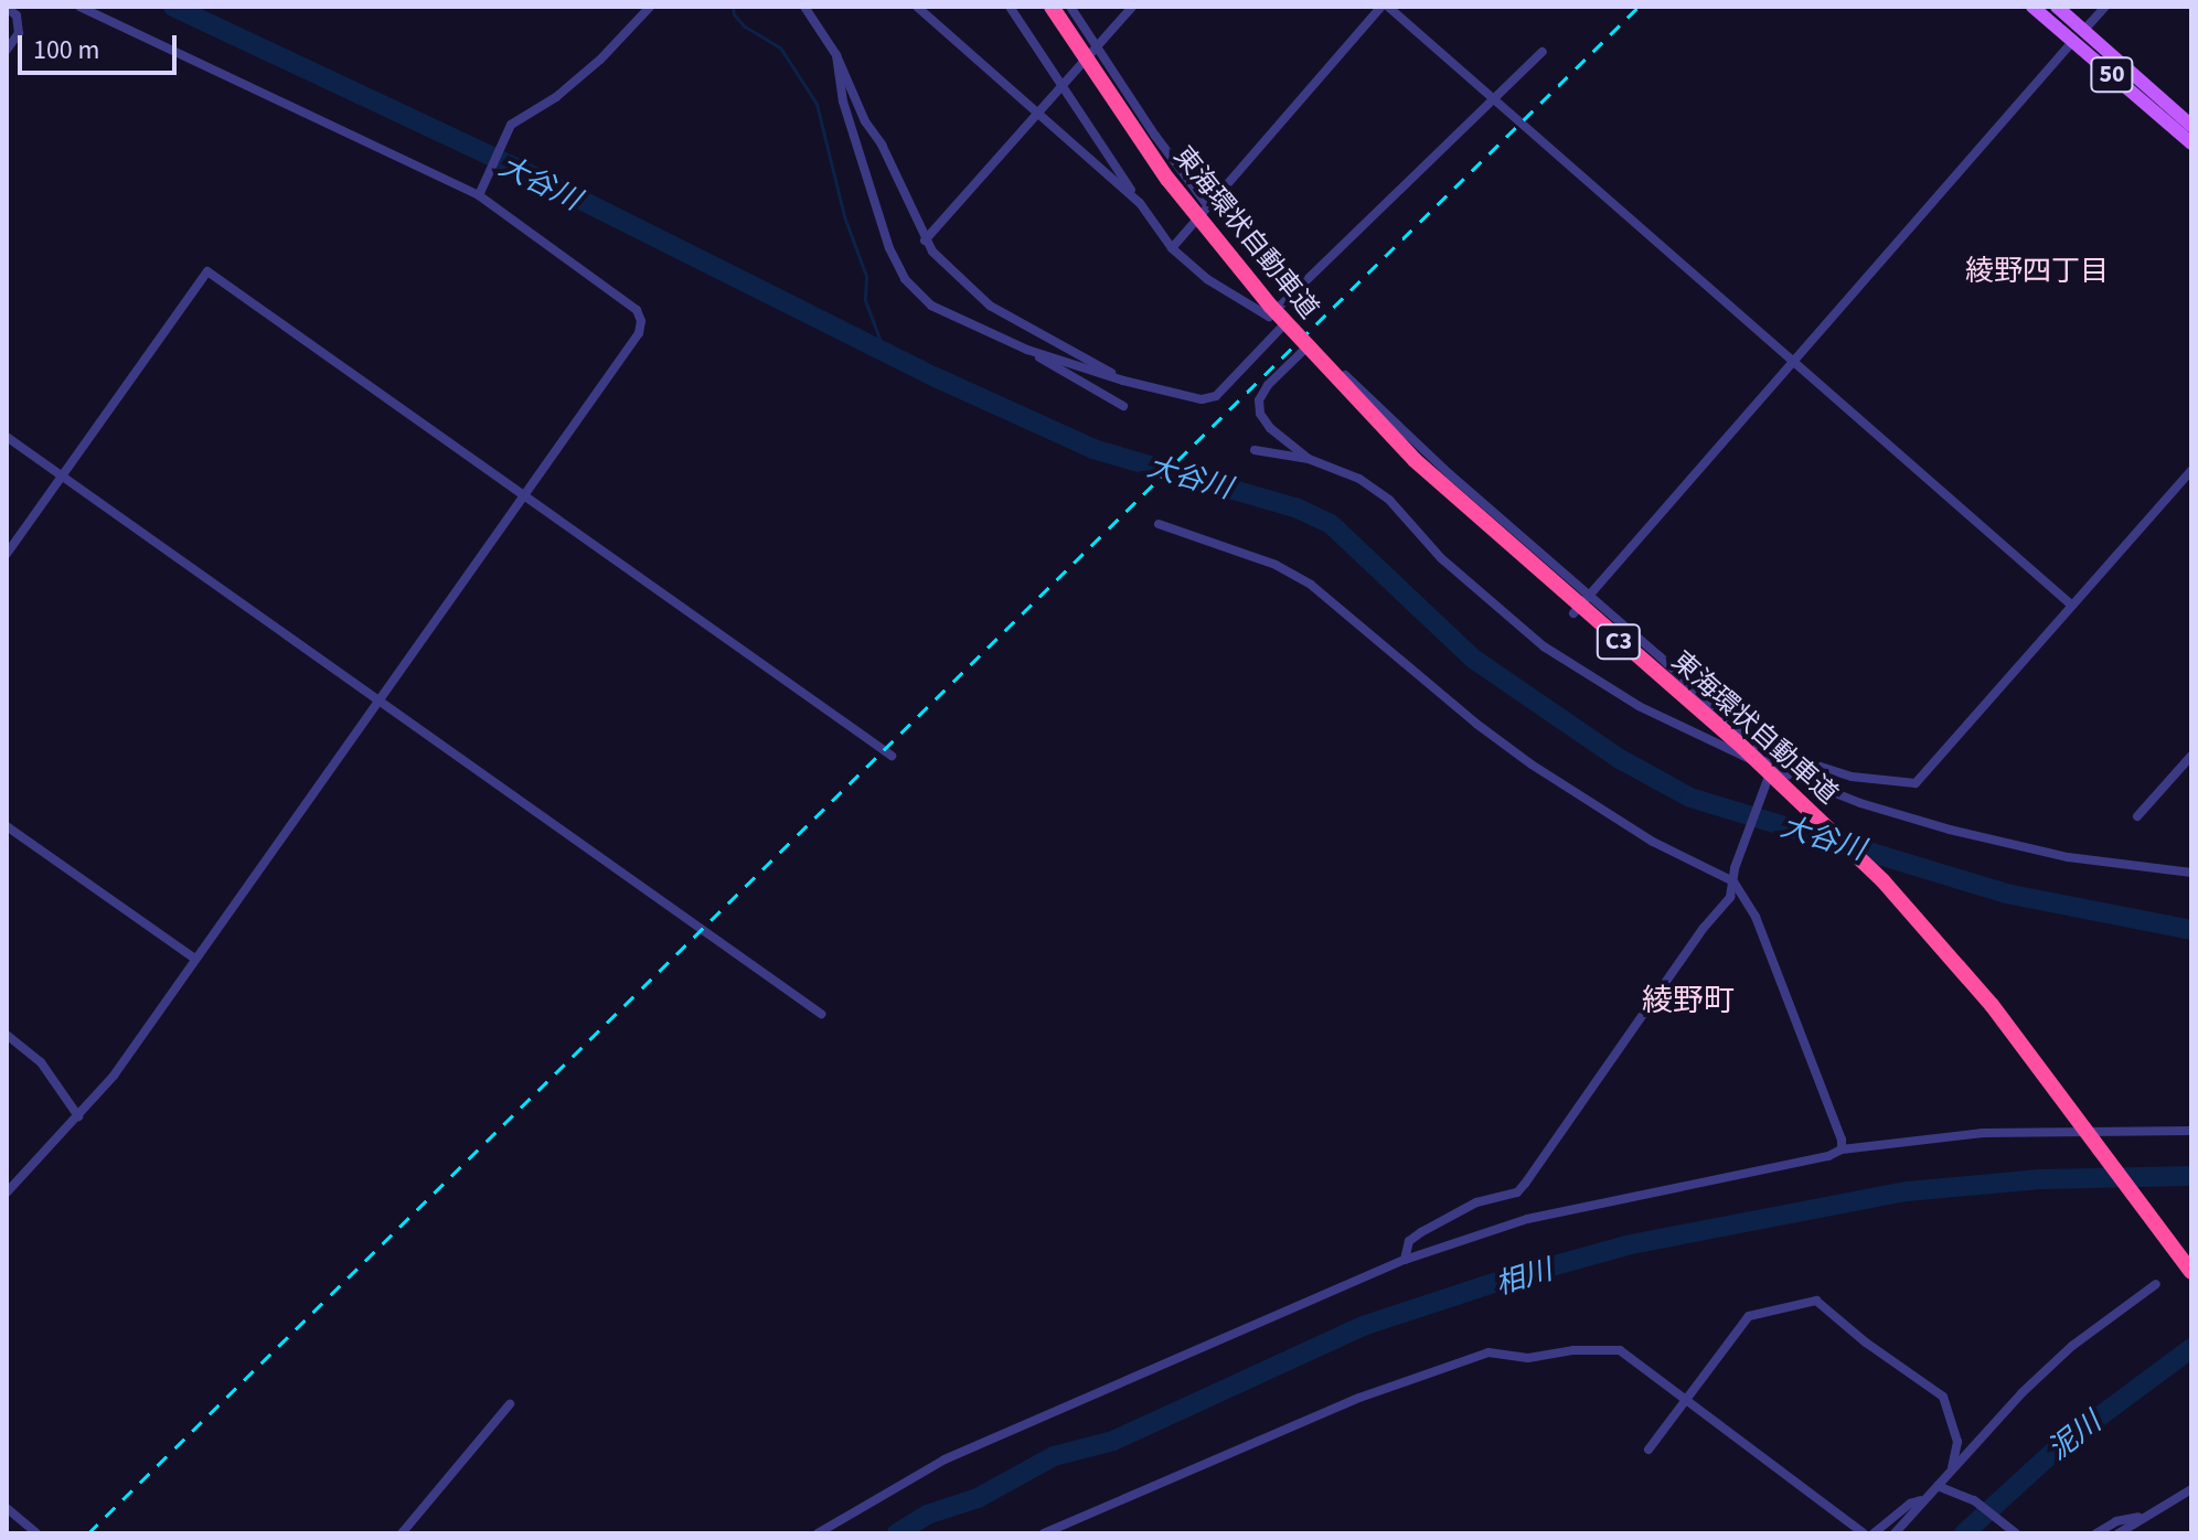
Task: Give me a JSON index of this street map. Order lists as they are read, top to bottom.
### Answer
{
  "streets": {
    "highway": ["東海環状自動車道", "C3"],
    "main road": ["50"]
  },
  "districts": ["綾野四丁目", "綾野町"],
  "water": ["大谷川", "相川", "泥川"],
  "scale_bar": "100 m"
}
